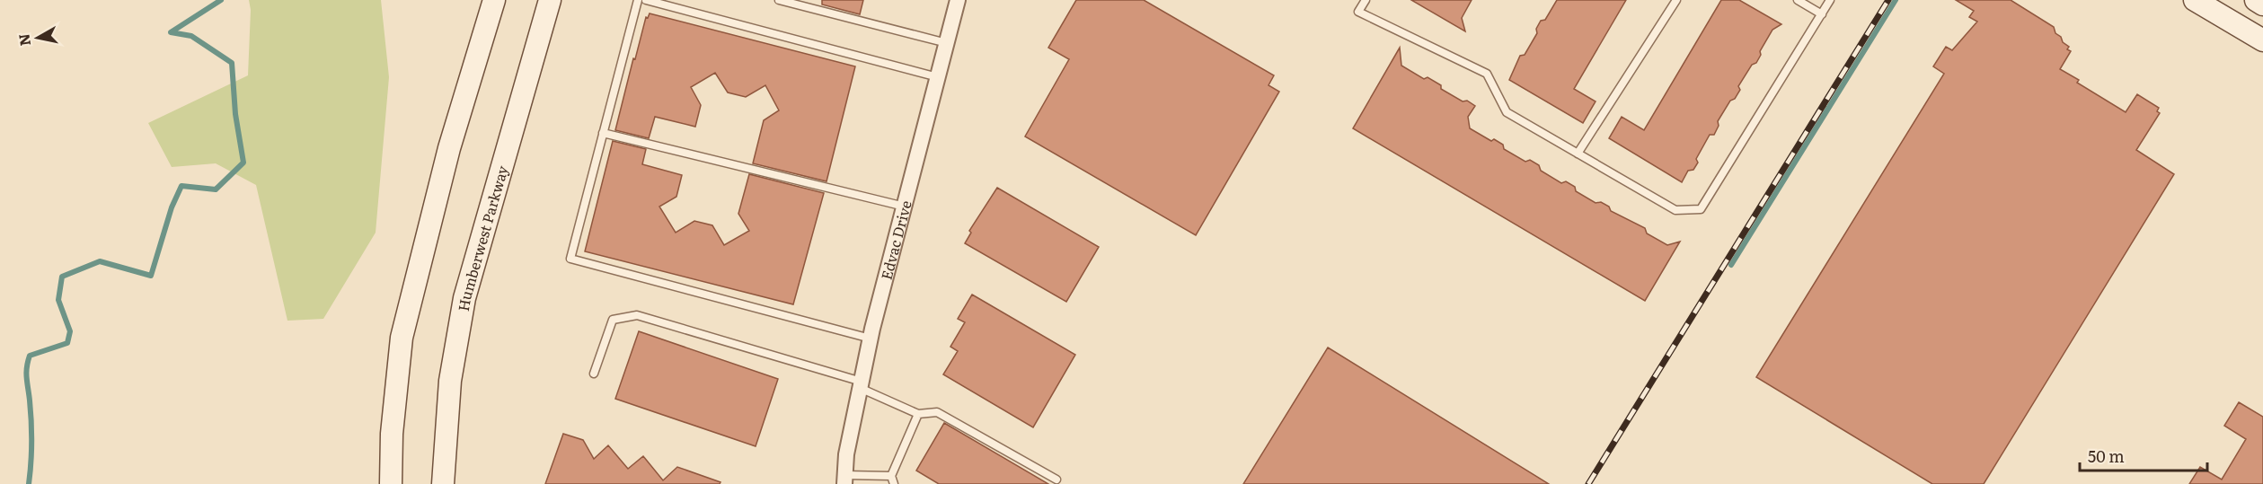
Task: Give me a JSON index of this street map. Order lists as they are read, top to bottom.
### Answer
{
  "streets": {
    "main road": ["Humberwest Parkway"],
    "street": ["Edvac Drive"]
  },
  "scale_bar": "50 m",
  "north": "left"
}
